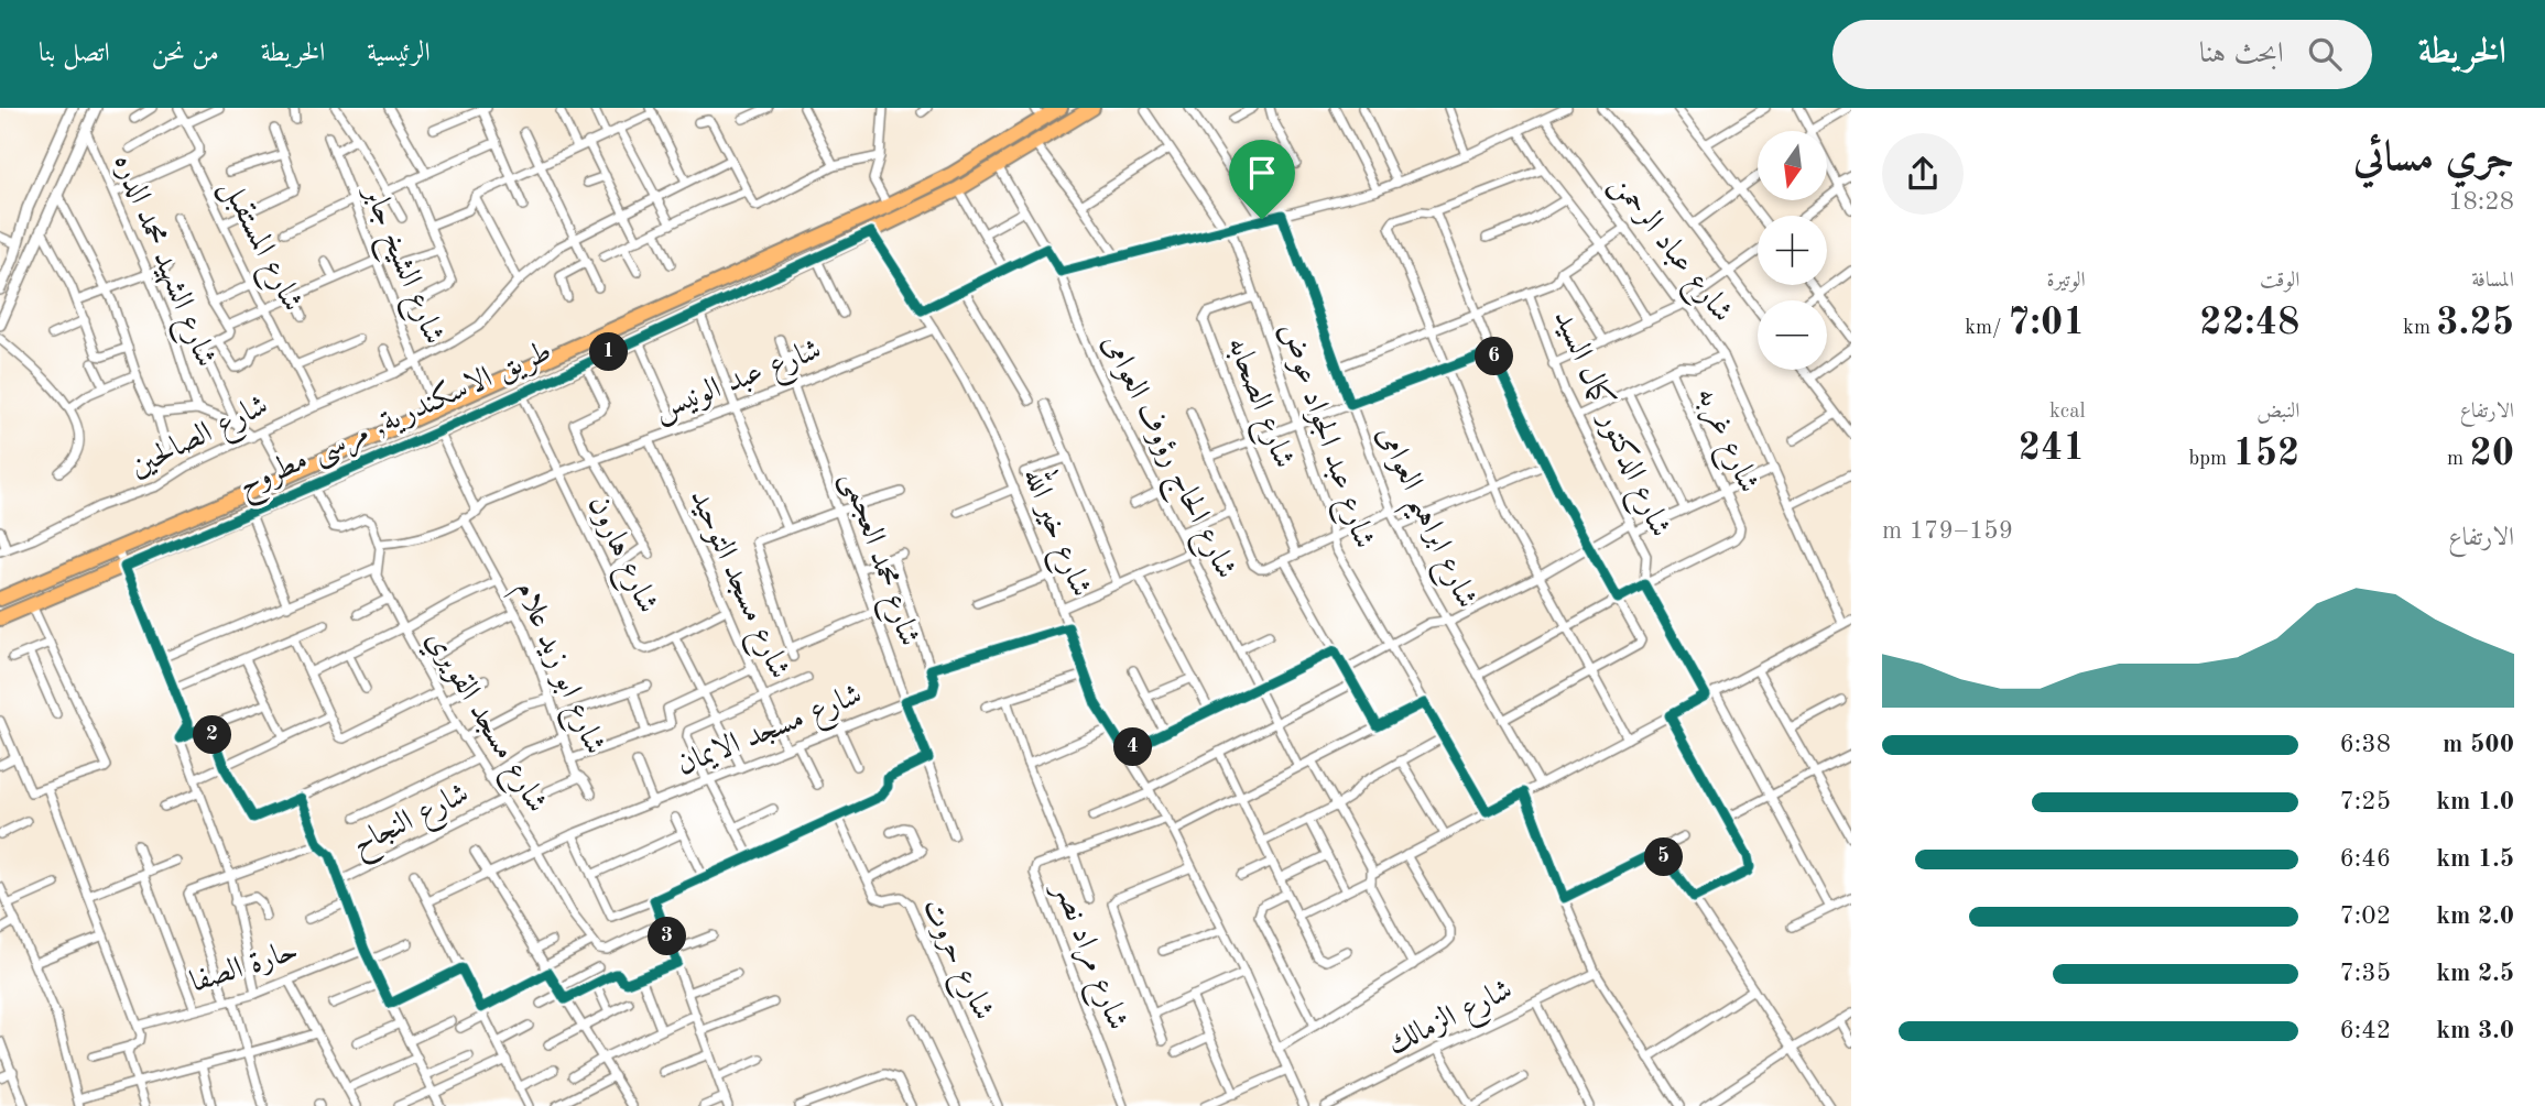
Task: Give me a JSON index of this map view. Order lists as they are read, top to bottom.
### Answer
{
  "streets": {
    "main road": ["طريق الاسكندرية, مرسى مطروح"],
    "street": [
      "شارع المستقبل",
      "شارع عباد الرحمن",
      "شارع الشهيد محمد الدره",
      "شارع الشيخ جابر",
      "شارع عبد الونيس",
      "شارع الصحابه",
      "شارع الدكتور كمال السيد",
      "شارع عبد الجواد عوض",
      "شارع الصالحين",
      "شارع غربه",
      "شارع الحاج رؤوف العوامى",
      "شارع ابراهيم العوامى",
      "شارع خير الله",
      "شارع هارون",
      "شارع محمد العجمى",
      "شارع مسجد التوحيد",
      "شارع ابو زيد علام",
      "شارع مسجد القويري",
      "شارع مسجد الايمان",
      "شارع النجاح",
      "شارع مراد نصر",
      "شارع حروت",
      "حارة الصفا",
      "شارع الزمالك"
    ]
  },
  "crossings": [
    ["شارع المستقبل", "شارع الصالحين"],
    ["شارع الشيخ جابر", "طريق الاسكندرية, مرسى مطروح"],
    ["شارع الشيخ جابر", "شارع الصالحين"],
    ["شارع عبد الونيس", "شارع خير الله"],
    ["شارع عبد الونيس", "شارع هارون"],
    ["شارع عبد الونيس", "شارع محمد العجمى"],
    ["شارع عبد الونيس", "شارع مسجد التوحيد"],
    ["شارع عبد الونيس", "شارع ابو زيد علام"],
    ["شارع عبد الونيس", "شارع مسجد القويري"],
    ["شارع الصحابه", "شارع عبد الجواد عوض"],
    ["طريق الاسكندرية, مرسى مطروح", "شارع الحاج رؤوف العوامى"],
    ["طريق الاسكندرية, مرسى مطروح", "شارع خير الله"],
    ["طريق الاسكندرية, مرسى مطروح", "شارع هارون"],
    ["شارع الدكتور كمال السيد", "شارع غربه"],
    ["شارع خير الله", "شارع مراد نصر"],
    ["شارع هارون", "شارع مسجد التوحيد"],
    ["شارع محمد العجمى", "شارع مسجد الايمان"],
    ["شارع مسجد التوحيد", "شارع مسجد الايمان"],
    ["شارع مسجد القويري", "شارع مسجد الايمان"],
    ["شارع مسجد القويري", "شارع النجاح"]
  ],
  "north": "bottom",
  "page": {
    "header": "الخريطة",
    "search": "ابحث هنا",
    "nav": [
      "الرئيسية",
      "الخريطة",
      "من نحن",
      "اتصل بنا"
    ],
    "heading": ["جري مسائي", "18:28"],
    "map_buttons": ["+", "−"],
    "stats": [
      ["المسافة", "3.25 km"],
      ["الوقت", "22:48"],
      ["الوتيرة", "7:01 /km"],
      ["الارتفاع", "20 m"],
      ["النبض", "152 bpm"],
      ["kcal", "241"]
    ],
    "pins": [
      "1",
      "6",
      "2",
      "4",
      "5",
      "3"
    ],
    "chart": ["الارتفاع", "159–179 m"],
    "list": [
      {
        "name": "500 m",
        "note": "6:38"
      },
      {
        "name": "1.0 km",
        "note": "7:25"
      },
      {
        "name": "1.5 km",
        "note": "6:46"
      },
      {
        "name": "2.0 km",
        "note": "7:02"
      },
      {
        "name": "2.5 km",
        "note": "7:35"
      },
      {
        "name": "3.0 km",
        "note": "6:42"
      }
    ]
  }
}
